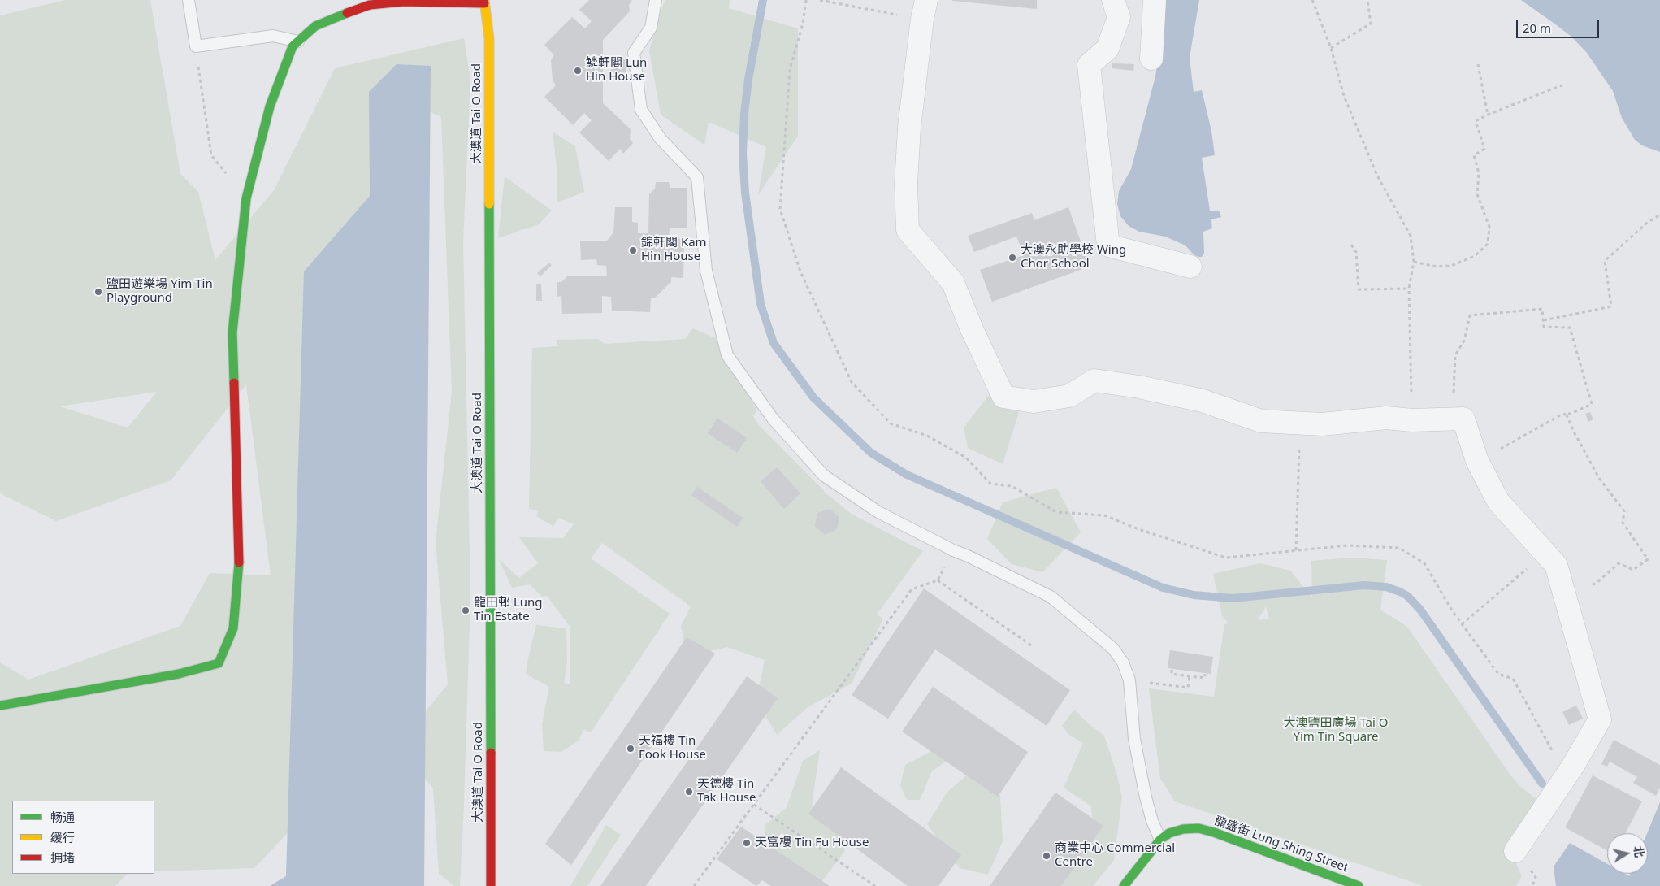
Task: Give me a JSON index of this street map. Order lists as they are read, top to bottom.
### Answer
{
  "streets": {
    "street": ["大澳道 Tai O Road", "龍盛街 Lung Shing Street"]
  },
  "parks": ["大澳鹽田廣場 Tai O Yim Tin Square"],
  "places": [
    "鱗軒閣 Lun Hin House",
    "錦軒閣 Kam Hin House",
    "大澳永助學校 Wing Chor School",
    "鹽田遊樂場 Yim Tin Playground",
    "龍田邨 Lung Tin Estate",
    "天福樓 Tin Fook House",
    "天德樓 Tin Tak House",
    "天富樓 Tin Fu House",
    "商業中心 Commercial Centre"
  ],
  "legend": ["畅通", "缓行", "拥堵"],
  "scale_bar": "20 m",
  "north": "right"
}
